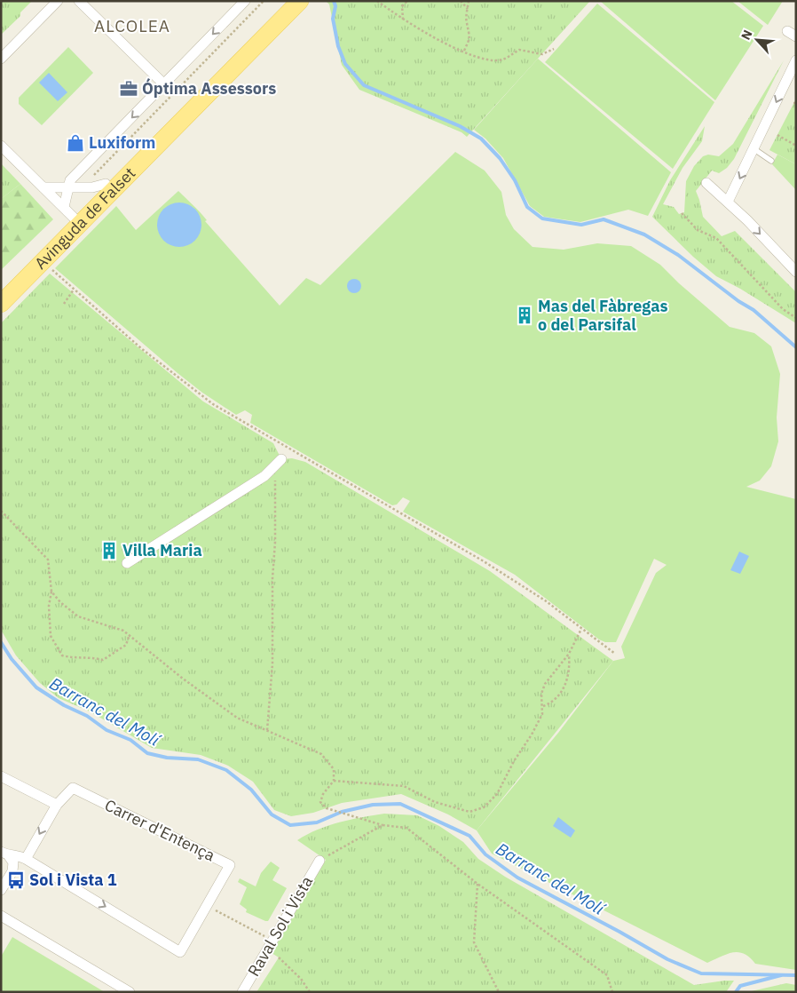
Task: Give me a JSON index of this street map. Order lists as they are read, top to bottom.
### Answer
{
  "streets": {
    "main road": ["Avinguda de Falset"],
    "street": ["Carrer d'Entença", "Raval Sol i Vista"]
  },
  "districts": ["ALCOLEA"],
  "water": ["Barranc del Molí"],
  "places": {
    "office": ["Óptima Assessors"],
    "shop": ["Luxiform"],
    "building": ["Mas del Fàbregas o del Parsifal", "Villa Maria"],
    "bus stop": ["Sol i Vista 1"]
  },
  "north": "top left"
}
